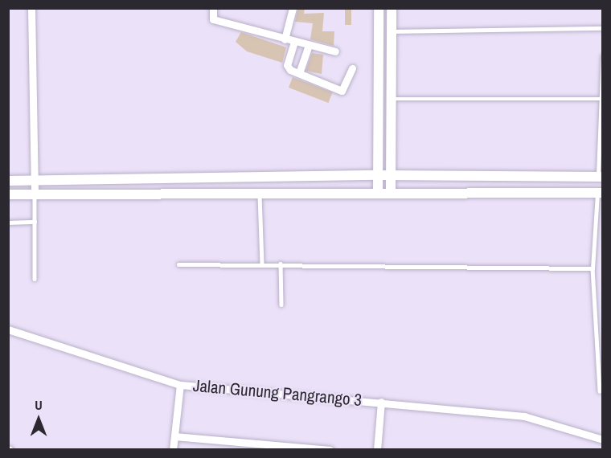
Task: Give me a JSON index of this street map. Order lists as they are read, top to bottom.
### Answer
{
  "streets": {
    "street": ["Jalan Gunung Pangrango 3"]
  },
  "north": "top"
}
